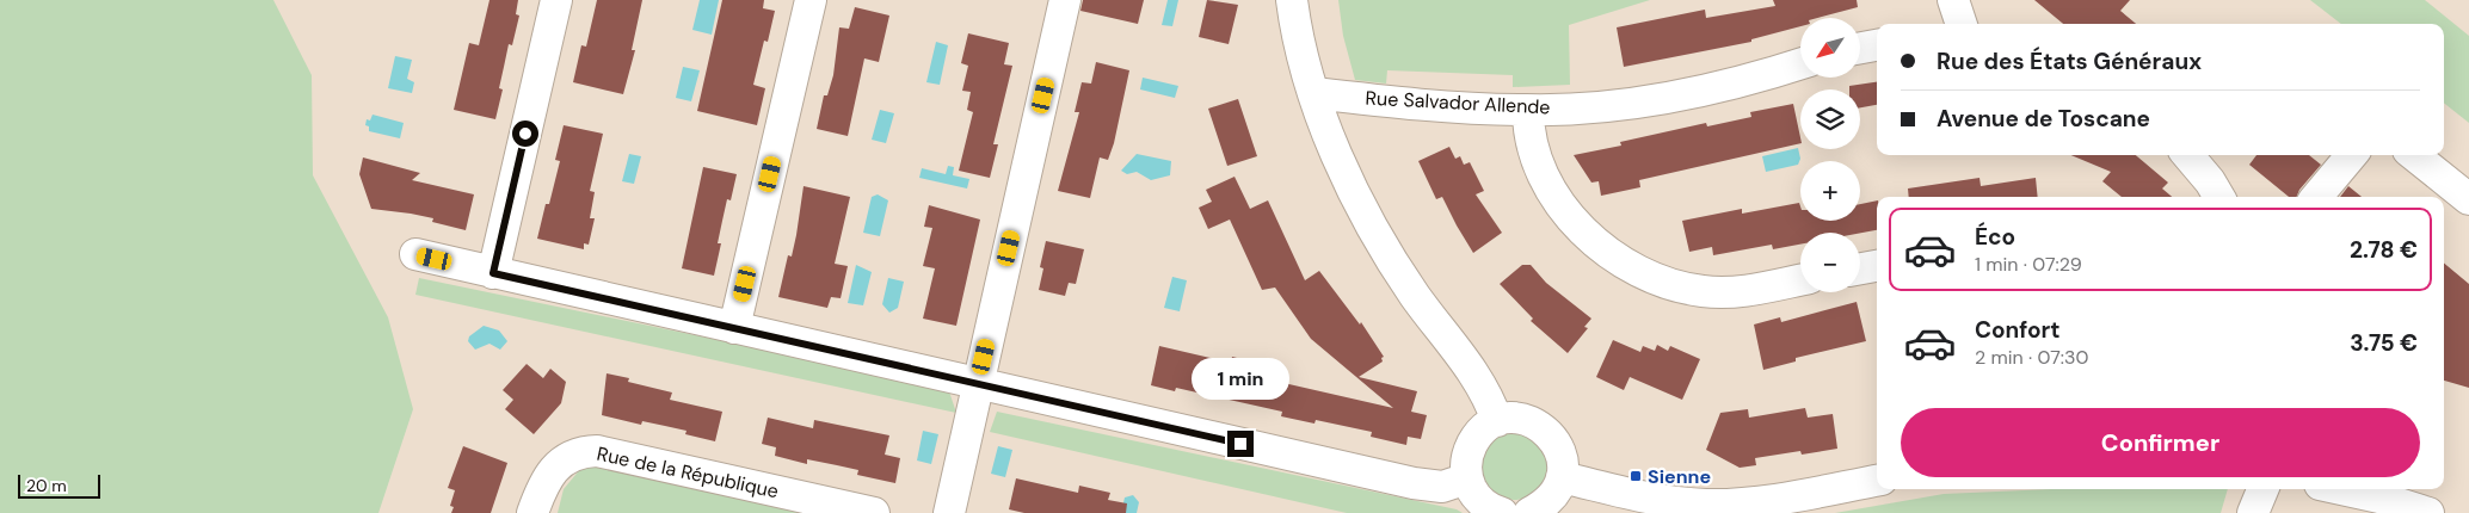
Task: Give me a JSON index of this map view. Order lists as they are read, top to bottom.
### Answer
{
  "streets": {
    "street": ["Rue Salvador Allende", "Rue de la République"]
  },
  "places": {
    "transit": ["Sienne"]
  },
  "scale_bar": "20 m",
  "north": "bottom left",
  "page": {
    "map_buttons": ["+", "−"],
    "banner": ["Rue des États Généraux", "Avenue de Toscane"],
    "list": [
      {
        "name": "Éco",
        "note": "1 min · 07:29",
        "value": "2.78 €"
      },
      {
        "name": "Confort",
        "note": "2 min · 07:30",
        "value": "3.75 €"
      }
    ],
    "bubble": "1 min",
    "buttons": "Confirmer",
    "scale": "20 m"
  }
}
